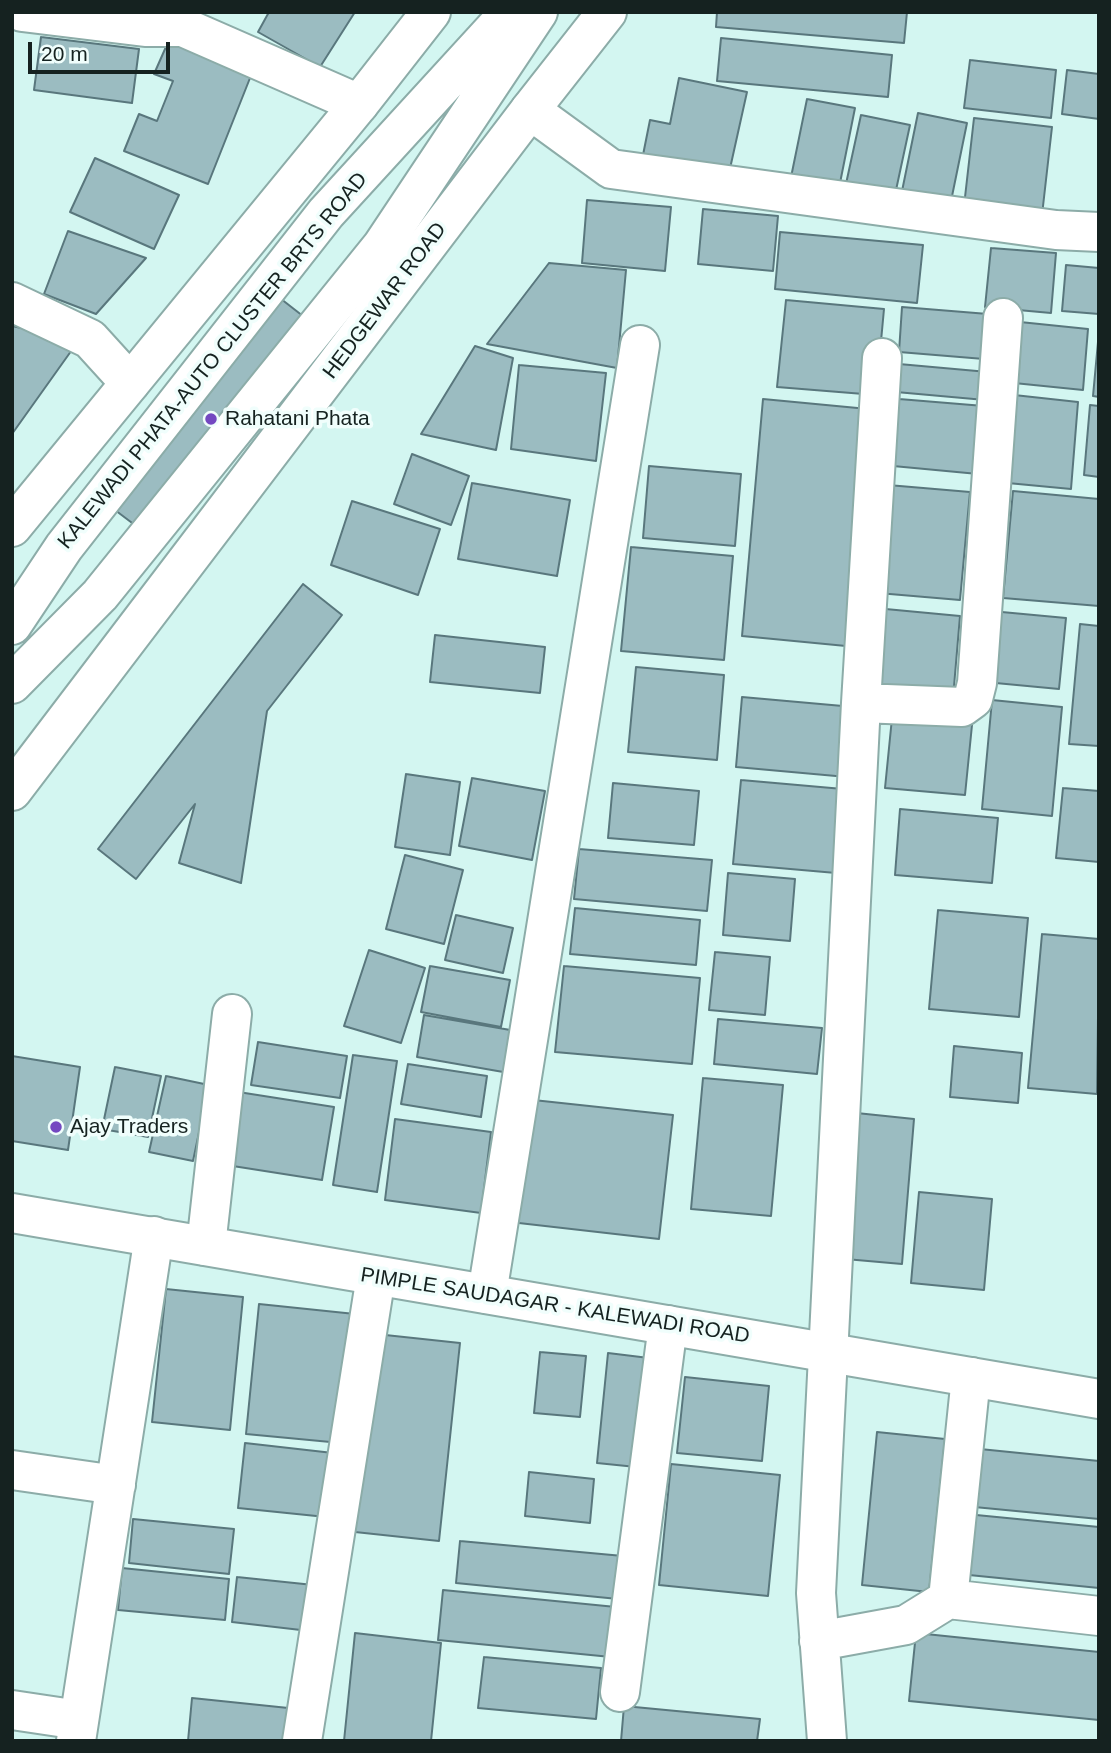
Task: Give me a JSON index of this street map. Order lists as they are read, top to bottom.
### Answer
{
  "streets": {
    "street": ["HEDGEWAR ROAD", "KALEWADI PHATA-AUTO CLUSTER BRTS ROAD", "PIMPLE SAUDAGAR - KALEWADI ROAD"]
  },
  "places": ["Rahatani Phata", "Ajay Traders"],
  "scale_bar": "20 m"
}
